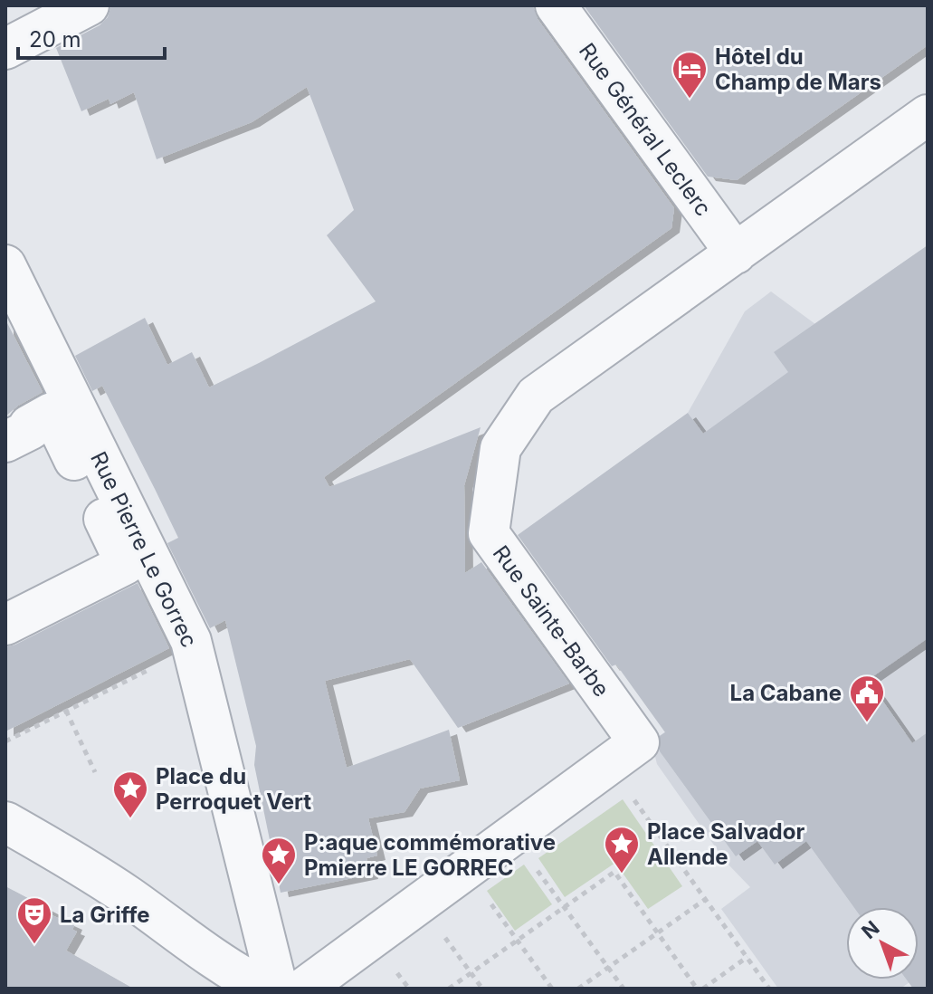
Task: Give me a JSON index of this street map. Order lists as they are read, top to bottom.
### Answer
{
  "streets": {
    "street": ["Rue Général Leclerc", "Rue Pierre Le Gorrec", "Rue Sainte-Barbe"]
  },
  "crossings": [
    ["Rue Général Leclerc", "Rue Sainte-Barbe"],
    ["Rue Pierre Le Gorrec", "Rue Sainte-Barbe"]
  ],
  "places": {
    "hotel": ["Hôtel du Champ de Mars"],
    "public building": ["La Cabane"],
    "place": ["Place du Perroquet Vert", "Place Salvador Allende", "P:aque commémorative Pmierre LE GORREC"],
    "theatre": ["La Griffe"]
  },
  "scale_bar": "20 m",
  "north": "top left"
}
